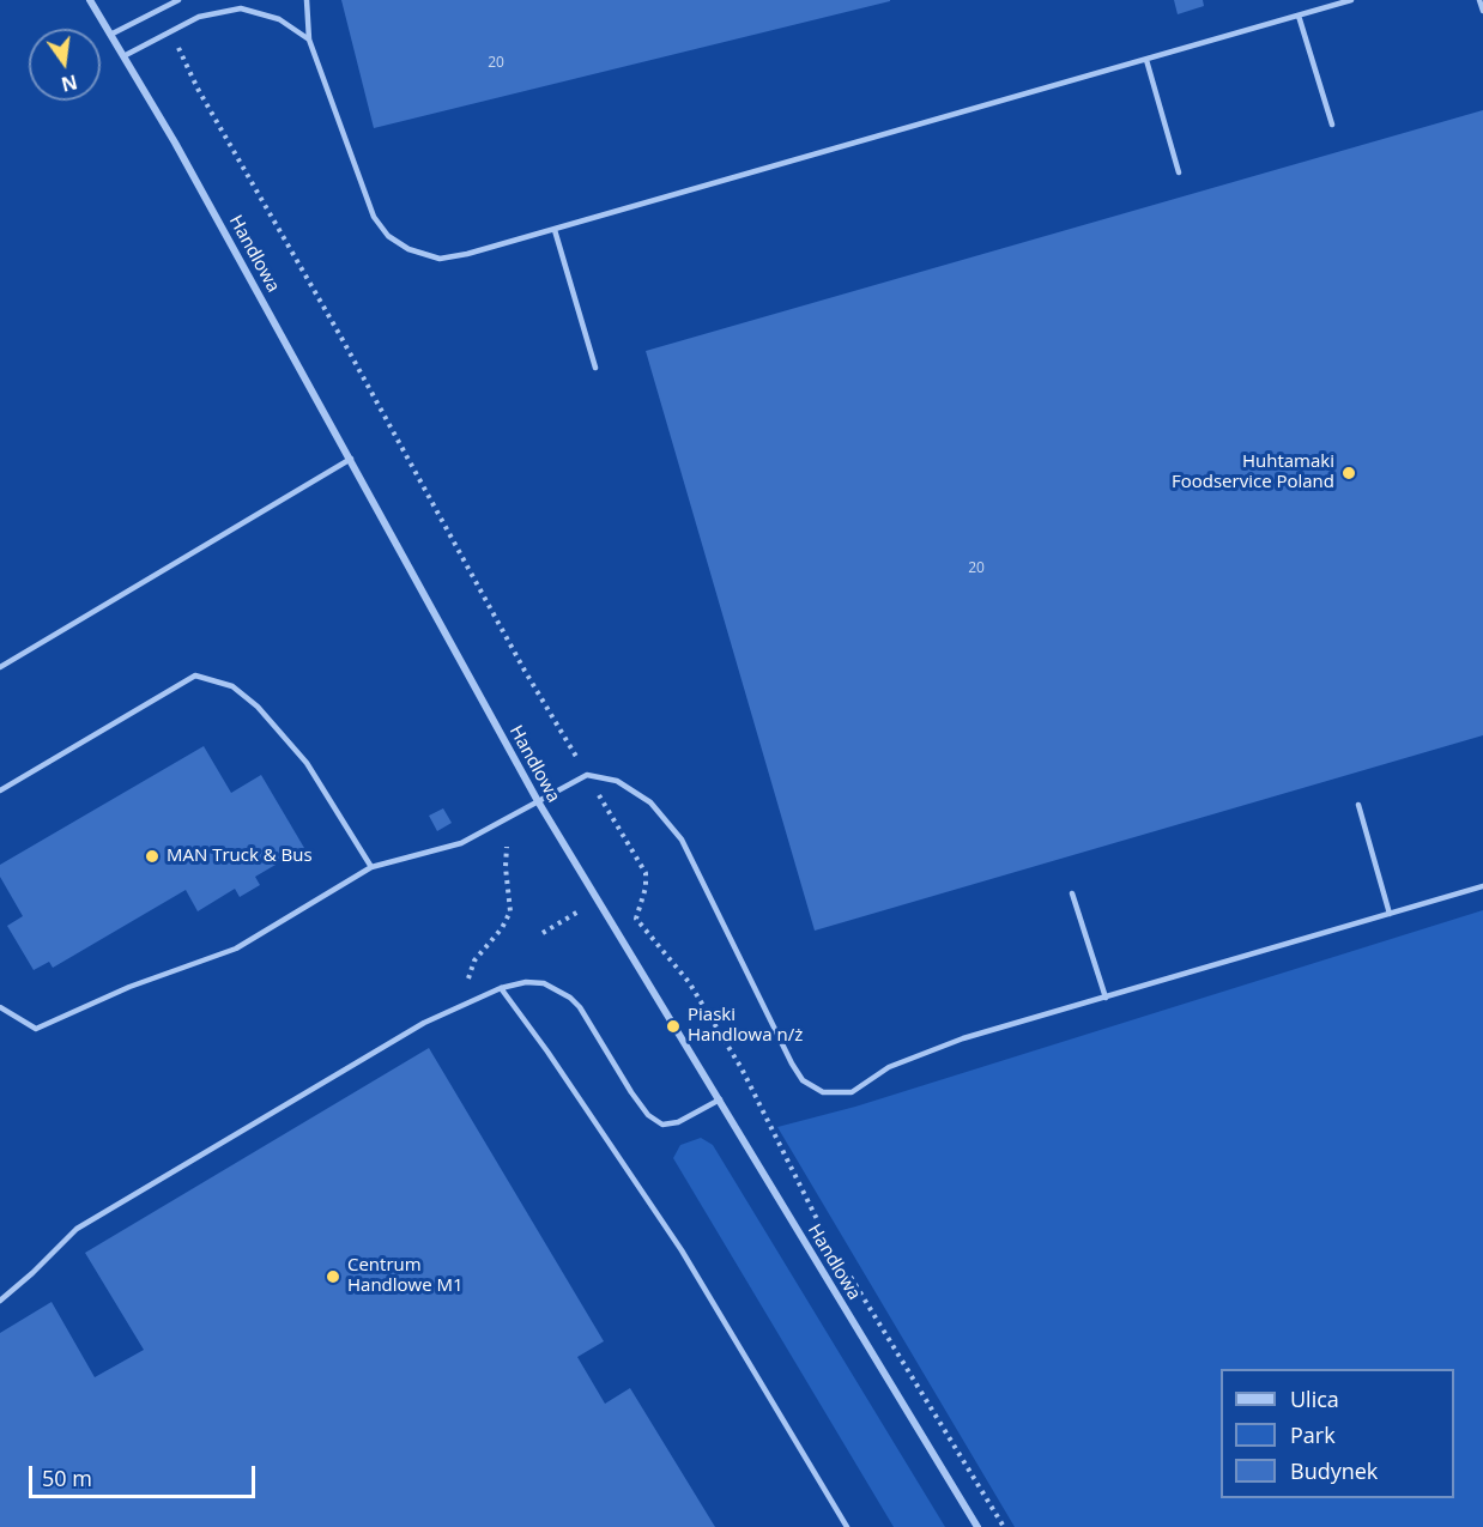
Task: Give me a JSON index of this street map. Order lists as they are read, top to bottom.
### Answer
{
  "streets": {
    "street": ["Handlowa"]
  },
  "places": [
    "Huhtamaki Foodservice Poland",
    "MAN Truck & Bus",
    "Piaski Handlowa n/ż",
    "Centrum Handlowe M1"
  ],
  "house_numbers": ["20", "20"],
  "legend": ["Ulica", "Park", "Budynek"],
  "scale_bar": "50 m",
  "north": "bottom"
}
